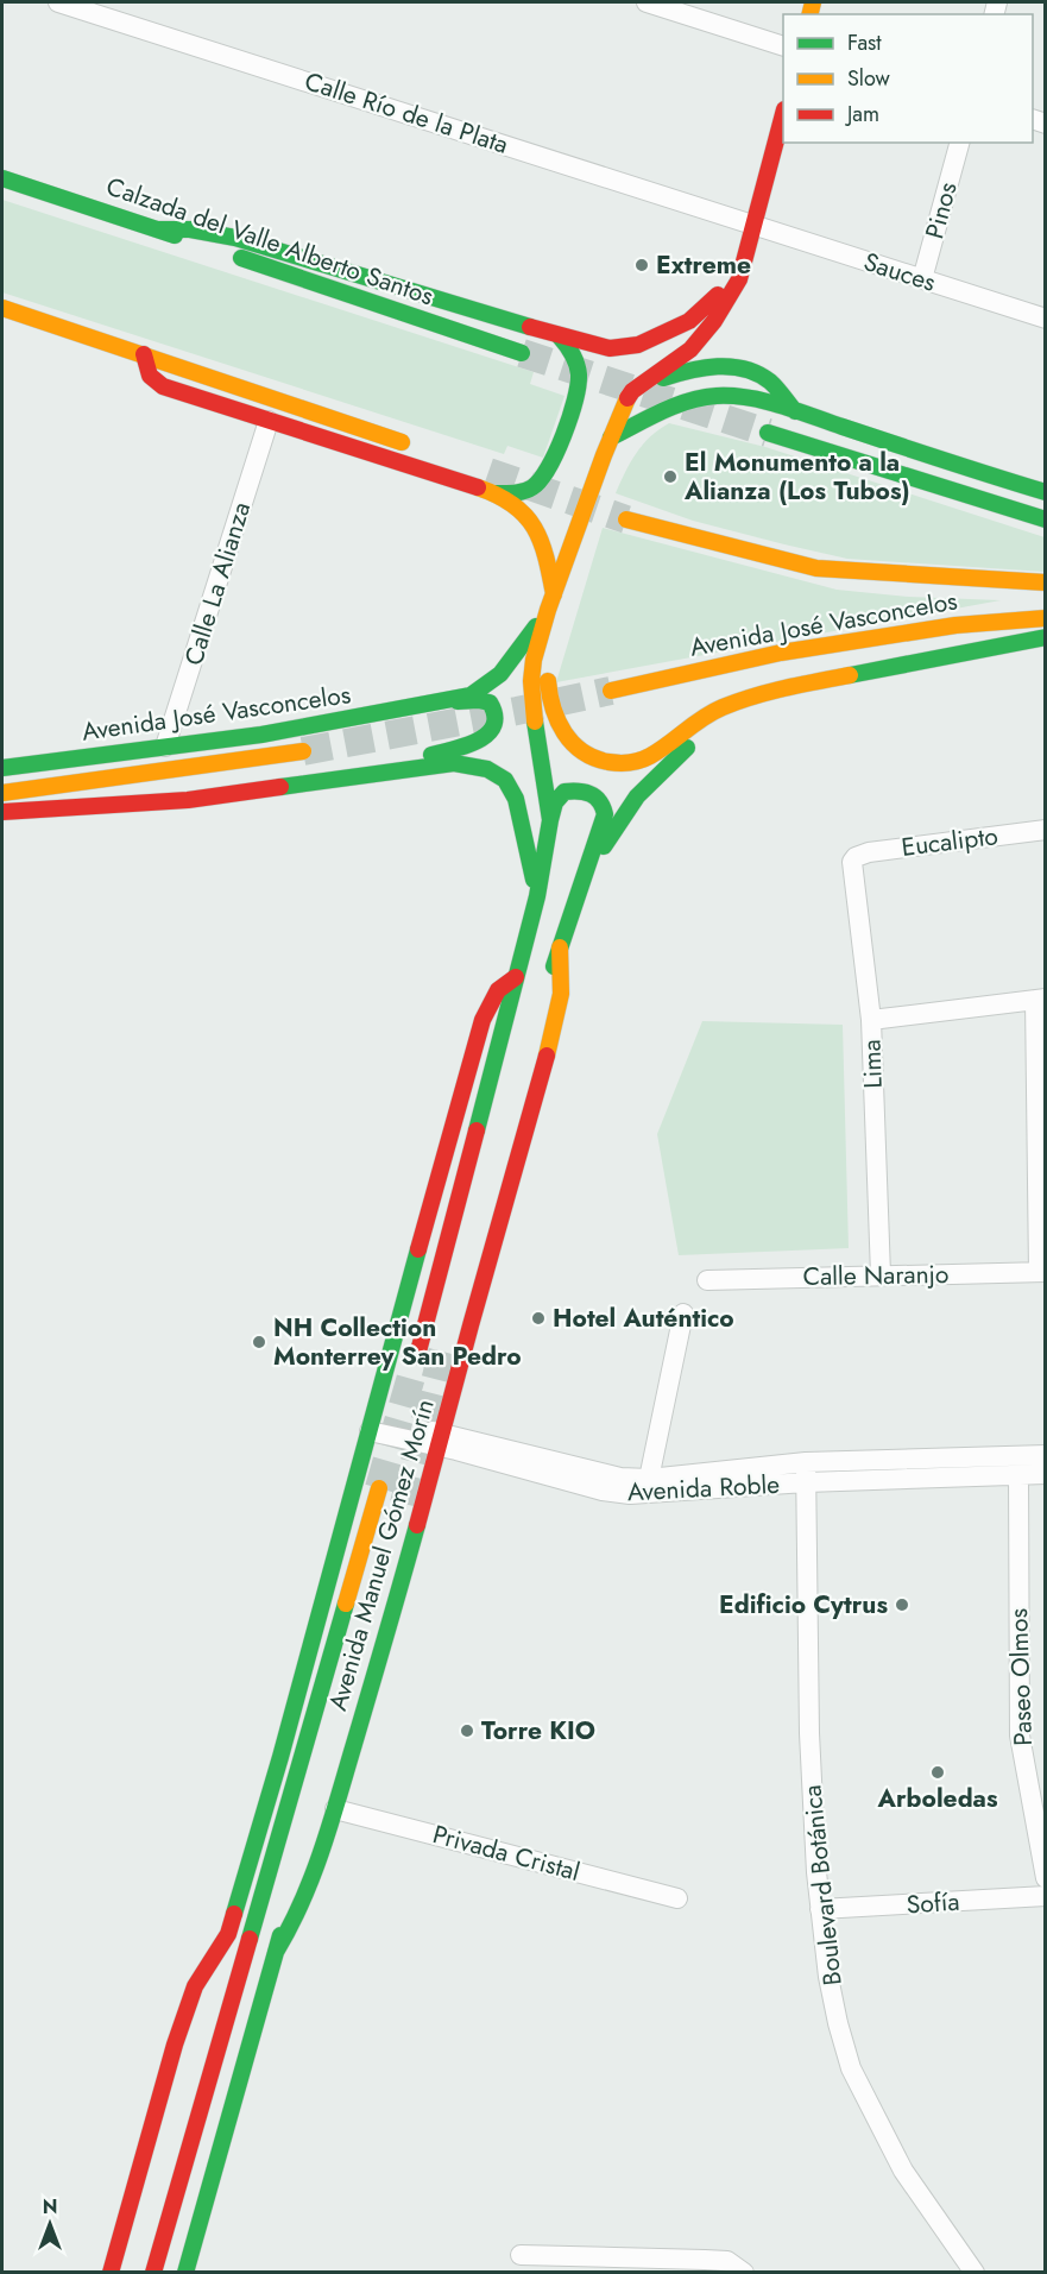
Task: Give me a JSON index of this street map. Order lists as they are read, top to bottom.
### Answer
{
  "streets": {
    "main road": ["Calzada del Valle Alberto Santos", "Avenida José Vasconcelos", "Avenida Manuel Gómez Morín"],
    "street": [
      "Calle Río de la Plata",
      "Pinos",
      "Sauces",
      "Calle La Alianza",
      "Eucalipto",
      "Lima",
      "Calle Naranjo",
      "Avenida Roble",
      "Paseo Olmos",
      "Privada Cristal",
      "Boulevard Botánica",
      "Sofía"
    ]
  },
  "crossings": [
    ["Calle Río de la Plata", "Sauces"],
    ["Calle Río de la Plata", "Avenida Manuel Gómez Morín"],
    ["Pinos", "Sauces"],
    ["Sauces", "Avenida Manuel Gómez Morín"],
    ["Calle La Alianza", "Avenida José Vasconcelos"],
    ["Eucalipto", "Lima"],
    ["Lima", "Calle Naranjo"],
    ["Avenida Roble", "Avenida Manuel Gómez Morín"],
    ["Avenida Roble", "Paseo Olmos"],
    ["Avenida Roble", "Boulevard Botánica"],
    ["Avenida Manuel Gómez Morín", "Privada Cristal"],
    ["Boulevard Botánica", "Sofía"]
  ],
  "places": [
    "Extreme",
    "El Monumento a la Alianza (Los Tubos)",
    "Hotel Auténtico",
    "NH Collection Monterrey San Pedro",
    "Edificio Cytrus",
    "Torre KIO",
    "Arboledas"
  ],
  "legend": ["Fast", "Slow", "Jam"],
  "north": "top"
}
